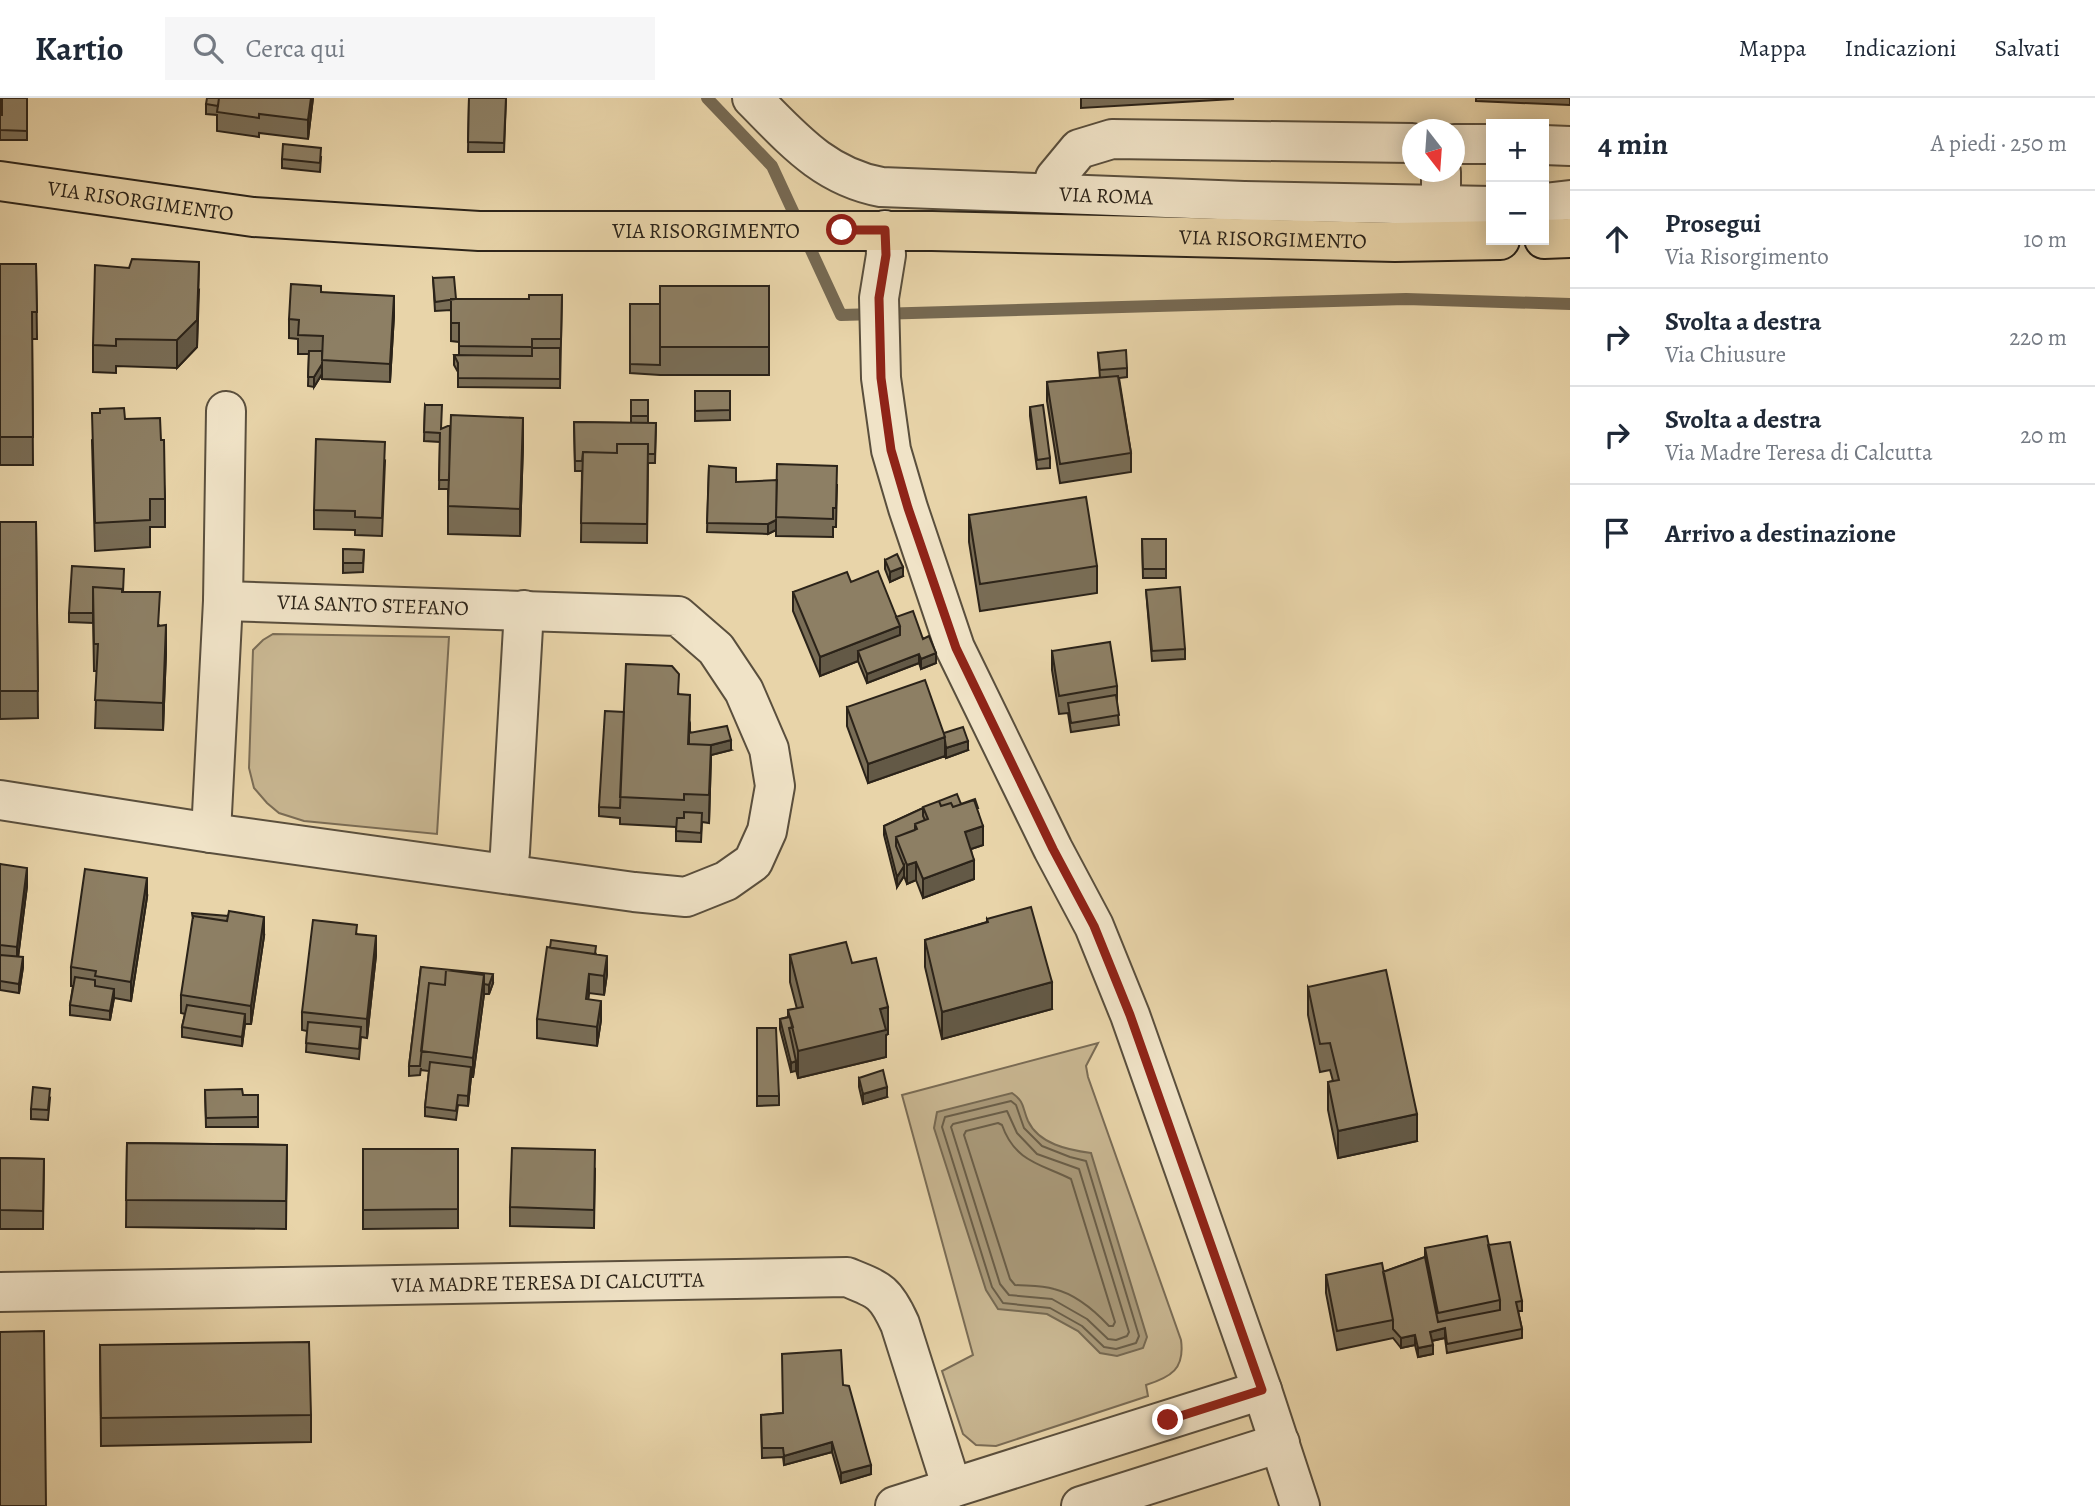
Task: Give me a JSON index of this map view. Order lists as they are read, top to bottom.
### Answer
{
  "streets": {
    "main road": ["VIA RISORGIMENTO"],
    "street": ["VIA ROMA", "VIA SANTO STEFANO", "VIA MADRE TERESA DI CALCUTTA"]
  },
  "north": "bottom",
  "page": {
    "header": "Kartio",
    "search": "Cerca qui",
    "nav": ["Mappa", "Indicazioni", "Salvati"],
    "heading": ["4 min", "A piedi · 250 m"],
    "map_buttons": ["+", "−"],
    "list": [
      ["Prosegui", "Via Risorgimento", "10 m"],
      ["Svolta a destra", "Via Chiusure", "220 m"],
      ["Svolta a destra", "Via Madre Teresa di Calcutta", "20 m"],
      "Arrivo a destinazione"
    ]
  }
}
